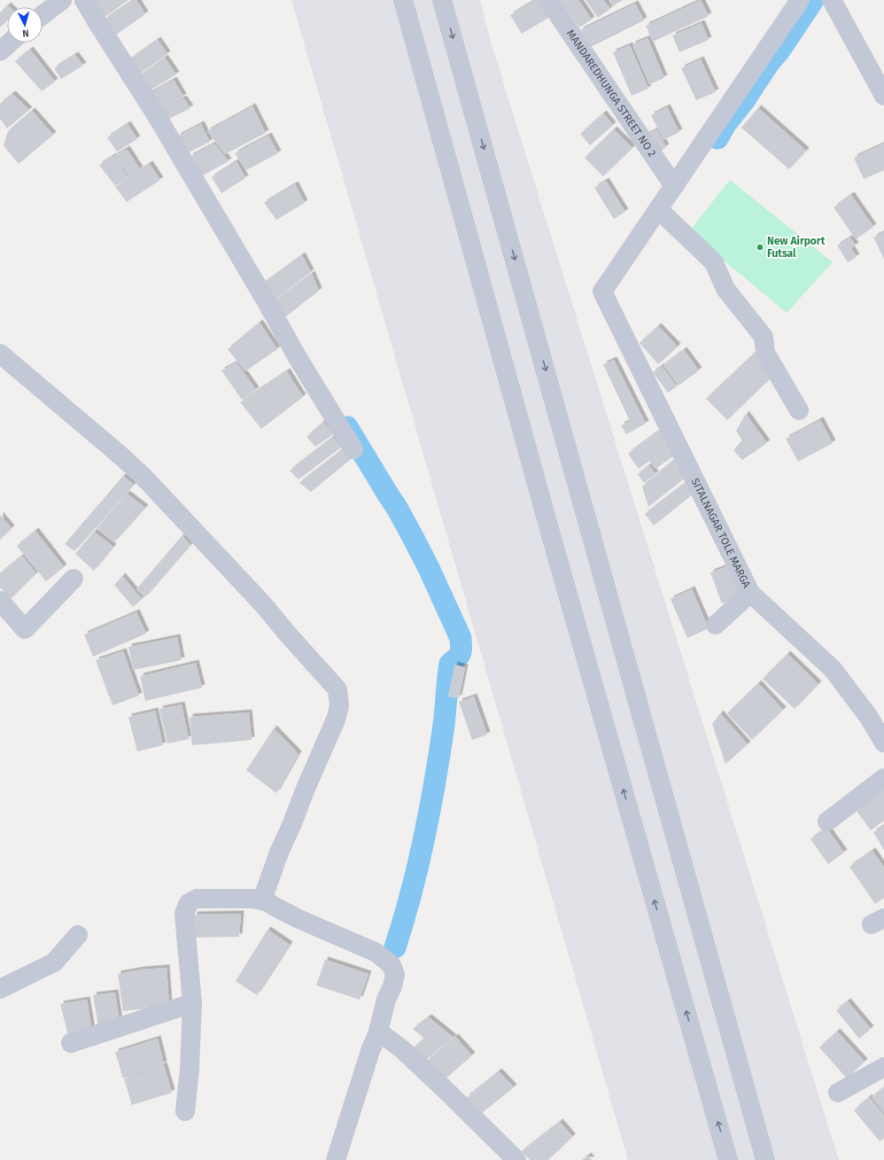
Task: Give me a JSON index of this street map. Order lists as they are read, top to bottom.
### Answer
{
  "streets": {
    "street": ["MANDAREDHUNGA STREET NO 2", "SITALNAGAR TOLE MARGA"]
  },
  "places": ["New Airport Futsal"],
  "north": "bottom"
}
